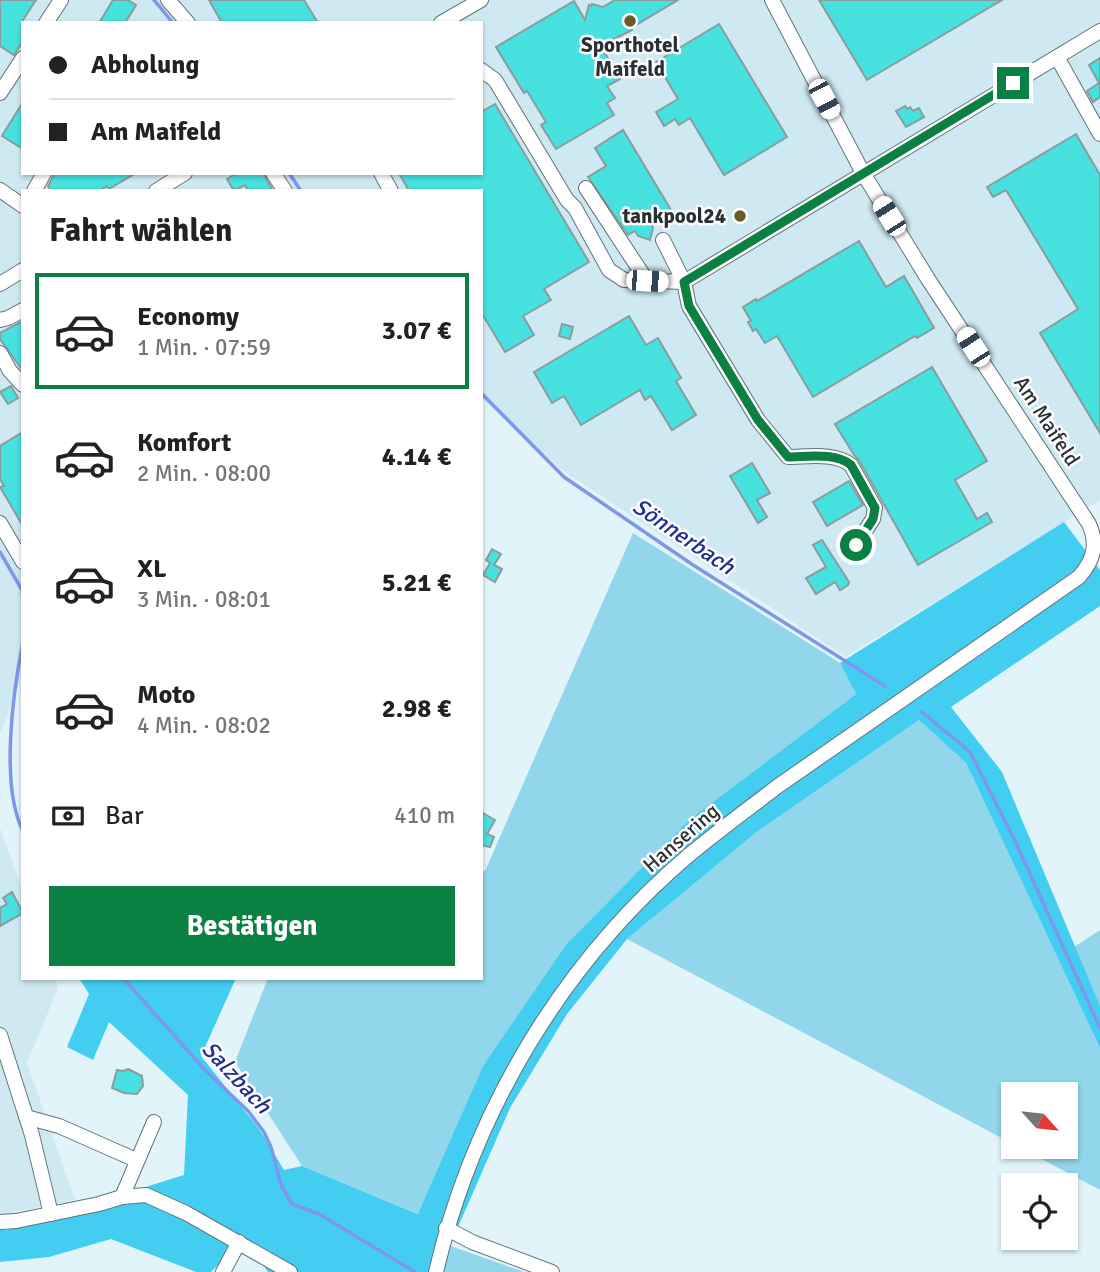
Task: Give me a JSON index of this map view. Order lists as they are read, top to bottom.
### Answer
{
  "streets": {
    "street": ["Am Maifeld", "Hansering"]
  },
  "crossings": [
    ["Am Maifeld", "Hansering"]
  ],
  "water": ["Sönnerbach", "Salzbach"],
  "places": ["Sporthotel Maifeld", "tankpool24"],
  "north": "bottom right",
  "page": {
    "banner": ["Abholung", "Am Maifeld"],
    "heading": "Fahrt wählen",
    "list": [
      {
        "name": "Economy",
        "note": "1 Min. · 07:59",
        "value": "3.07 €"
      },
      {
        "name": "Komfort",
        "note": "2 Min. · 08:00",
        "value": "4.14 €"
      },
      {
        "name": "XL",
        "note": "3 Min. · 08:01",
        "value": "5.21 €"
      },
      {
        "name": "Moto",
        "note": "4 Min. · 08:02",
        "value": "2.98 €"
      }
    ],
    "pay": ["Bar", "410 m"],
    "buttons": "Bestätigen"
  }
}
